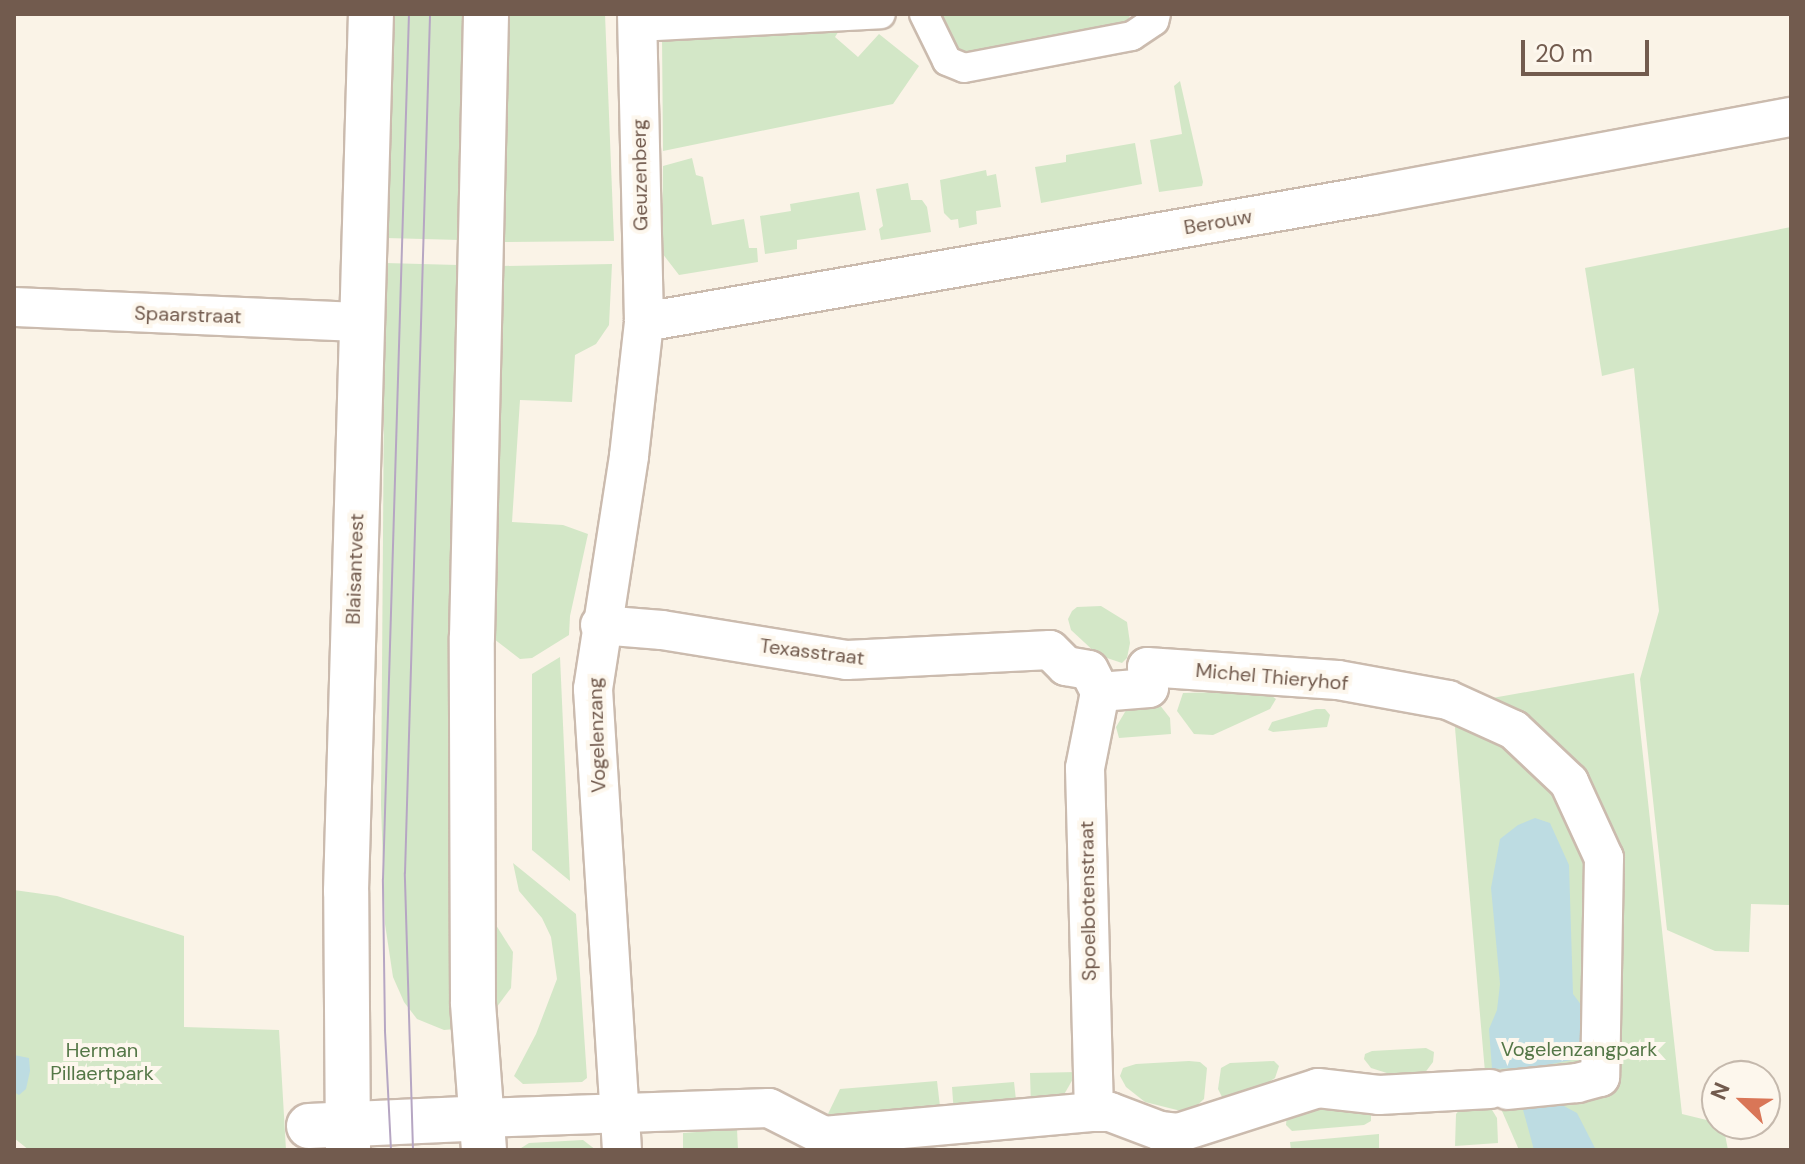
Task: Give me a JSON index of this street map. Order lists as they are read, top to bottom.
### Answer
{
  "streets": {
    "main road": ["Blaisantvest"],
    "street": [
      "Geuzenberg",
      "Berouw",
      "Spaarstraat",
      "Texasstraat",
      "Michel Thieryhof",
      "Vogelenzang",
      "Spoelbotenstraat"
    ]
  },
  "crossings": [
    ["Geuzenberg", "Berouw"],
    ["Geuzenberg", "Vogelenzang"],
    ["Berouw", "Vogelenzang"],
    ["Spaarstraat", "Blaisantvest"],
    ["Texasstraat", "Michel Thieryhof"],
    ["Texasstraat", "Vogelenzang"],
    ["Texasstraat", "Spoelbotenstraat"],
    ["Michel Thieryhof", "Spoelbotenstraat"]
  ],
  "parks": ["Vogelenzangpark", "Herman Pillaertpark"],
  "scale_bar": "20 m",
  "north": "top left"
}
